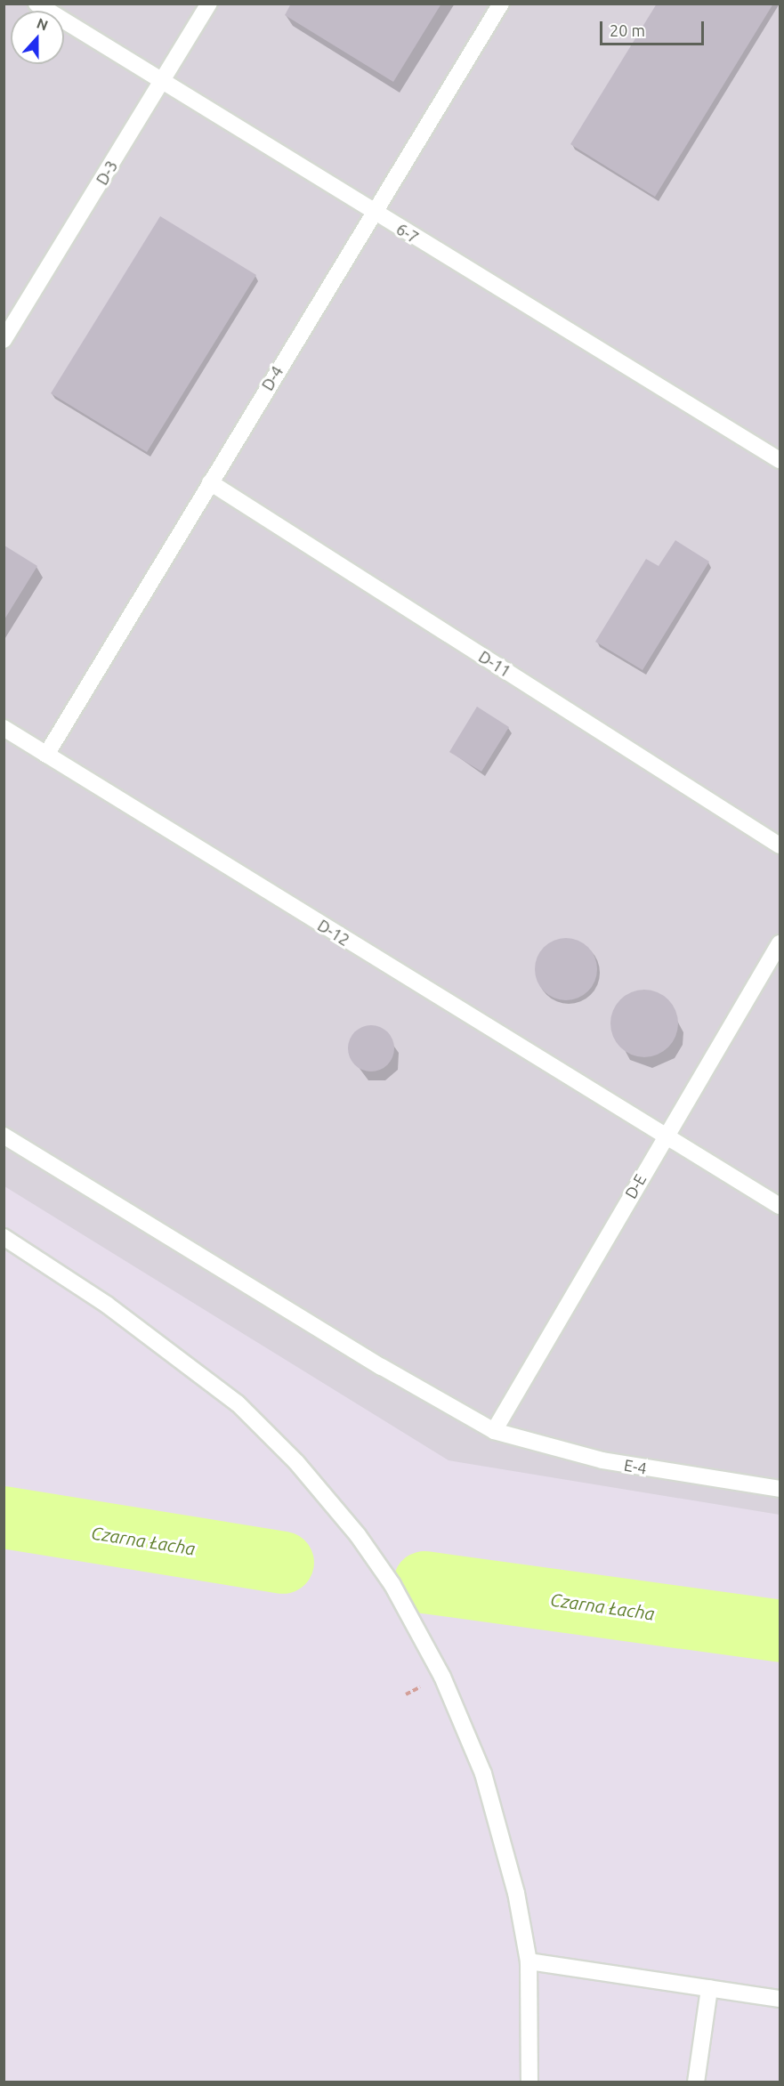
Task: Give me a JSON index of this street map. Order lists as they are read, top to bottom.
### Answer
{
  "streets": {
    "street": [
      "D-3",
      "6-7",
      "D-4",
      "D-11",
      "D-12",
      "D-E",
      "E-4"
    ]
  },
  "crossings": [
    ["D-3", "6-7"],
    ["6-7", "D-4"],
    ["D-4", "D-11"],
    ["D-4", "D-12"],
    ["D-12", "D-E"],
    ["D-E", "E-4"]
  ],
  "water": ["Czarna Łacha"],
  "scale_bar": "20 m",
  "north": "top"
}
